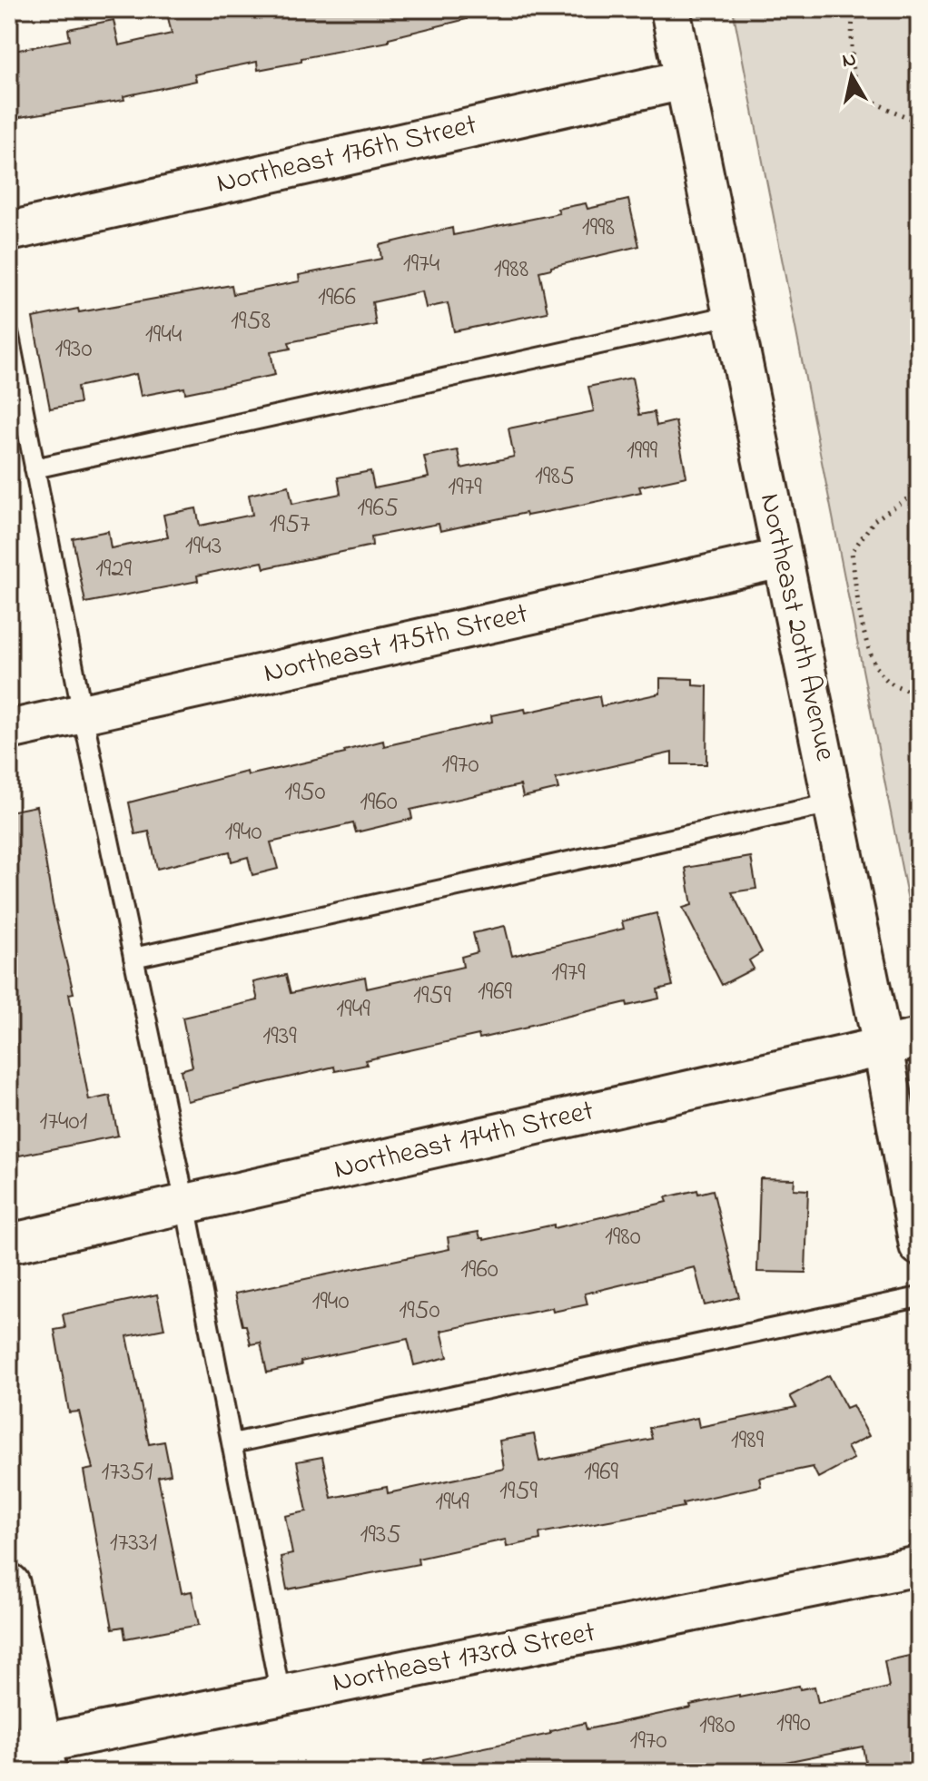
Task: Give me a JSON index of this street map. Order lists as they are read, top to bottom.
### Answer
{
  "streets": {
    "street": [
      "Northeast 176th Street",
      "Northeast 20th Avenue",
      "Northeast 175th Street",
      "Northeast 174th Street",
      "Northeast 173rd Street"
    ]
  },
  "crossings": [
    ["Northeast 176th Street", "Northeast 20th Avenue"],
    ["Northeast 20th Avenue", "Northeast 175th Street"],
    ["Northeast 20th Avenue", "Northeast 174th Street"]
  ],
  "house_numbers": [
    "1998",
    "1974",
    "1988",
    "1966",
    "1958",
    "1944",
    "1930",
    "1999",
    "1985",
    "1979",
    "1965",
    "1957",
    "1943",
    "1929",
    "1970",
    "1950",
    "1960",
    "1940",
    "1979",
    "1969",
    "1959",
    "1949",
    "1939",
    "17401",
    "1980",
    "1960",
    "1940",
    "1950",
    "1989",
    "17351",
    "1969",
    "1959",
    "1949",
    "1935",
    "17331",
    "1990",
    "1980",
    "1970"
  ],
  "north": "top"
}
